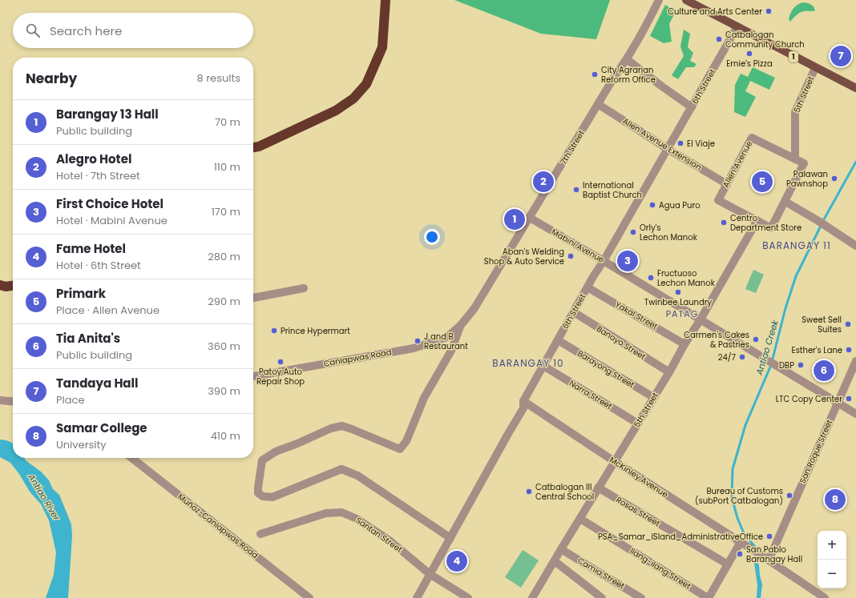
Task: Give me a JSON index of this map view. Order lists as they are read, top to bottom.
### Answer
{
  "streets": {
    "main road": ["1"],
    "street": [
      "6th Street",
      "5th Street",
      "Allen Avenue Extension",
      "7th Street",
      "Allen Avenue",
      "Mabini Avenue",
      "Yakal Street",
      "Banoyo Street",
      "Canlapwas Road",
      "Barayong Street",
      "Narra Street",
      "San Roque Street",
      "McKinley Avenue",
      "Rosas Street",
      "Muñoz-Canlapwas Road",
      "Santan Street",
      "Ilang-ilang Street",
      "Camia Street"
    ]
  },
  "crossings": [
    ["1", "6th Street"],
    ["1", "5th Street"],
    ["6th Street", "Allen Avenue Extension"],
    ["6th Street", "Mabini Avenue"],
    ["6th Street", "Yakal Street"],
    ["6th Street", "Banoyo Street"],
    ["6th Street", "Barayong Street"],
    ["6th Street", "Narra Street"],
    ["6th Street", "McKinley Avenue"],
    ["6th Street", "Santan Street"],
    ["5th Street", "Allen Avenue"],
    ["5th Street", "Mabini Avenue"],
    ["5th Street", "Yakal Street"],
    ["5th Street", "Banoyo Street"],
    ["5th Street", "Barayong Street"],
    ["5th Street", "Narra Street"],
    ["5th Street", "McKinley Avenue"],
    ["5th Street", "Rosas Street"],
    ["5th Street", "Ilang-ilang Street"],
    ["5th Street", "Camia Street"],
    ["Allen Avenue Extension", "7th Street"],
    ["Allen Avenue Extension", "Allen Avenue"],
    ["7th Street", "Mabini Avenue"],
    ["7th Street", "Canlapwas Road"],
    ["Mabini Avenue", "San Roque Street"],
    ["San Roque Street", "McKinley Avenue"]
  ],
  "districts": ["BARANGAY 11", "PATAG", "BARANGAY 10"],
  "water": ["Antiao Creek", "Antiao River"],
  "places": [
    "Culture and Arts Center",
    "Catbalogan Community Church",
    "Ernie's Pizza",
    "City Agrarian Reform Office",
    "El Viaje",
    "Palawan Pawnshop",
    "International Baptist Church",
    "Agua Puro",
    "Centro Department Store",
    "Orly's Lechon Manok",
    "Aban's Welding Shop & Auto Service",
    "Fructuoso Lechon Manok",
    "Twinbee Laundry",
    "Sweet Sell Suites",
    "Prince Hypermart",
    "Carmen's Cakes & Pastries",
    "J and B Restaurant",
    "Esther's Lane",
    "24/7",
    "Patoy Auto Repair Shop",
    "DBP",
    "LTC Copy Center",
    "Catbalogan III Central School",
    "Bureau of Customs (subPort Catbalogan)",
    "PSA_Samar_iSland_AdministrativeOffice",
    "San Pablo Barangay Hall"
  ],
  "page": {
    "search": "Search here",
    "pins": [
      "7",
      "2",
      "5",
      "1",
      "3",
      "6",
      "8",
      "4"
    ],
    "heading": ["Nearby", "8 results"],
    "list": [
      {
        "mark": "1",
        "name": "Barangay 13 Hall",
        "note": "Public building",
        "value": "70 m"
      },
      {
        "mark": "2",
        "name": "Alegro Hotel",
        "note": "Hotel · 7th Street",
        "value": "110 m"
      },
      {
        "mark": "3",
        "name": "First Choice Hotel",
        "note": "Hotel · Mabini Avenue",
        "value": "170 m"
      },
      {
        "mark": "4",
        "name": "Fame Hotel",
        "note": "Hotel · 6th Street",
        "value": "280 m"
      },
      {
        "mark": "5",
        "name": "Primark",
        "note": "Place · Allen Avenue",
        "value": "290 m"
      },
      {
        "mark": "6",
        "name": "Tia Anita's",
        "note": "Public building",
        "value": "360 m"
      },
      {
        "mark": "7",
        "name": "Tandaya Hall",
        "note": "Place",
        "value": "390 m"
      },
      {
        "mark": "8",
        "name": "Samar College",
        "note": "University",
        "value": "410 m"
      }
    ],
    "map_buttons": ["+", "−"]
  }
}
